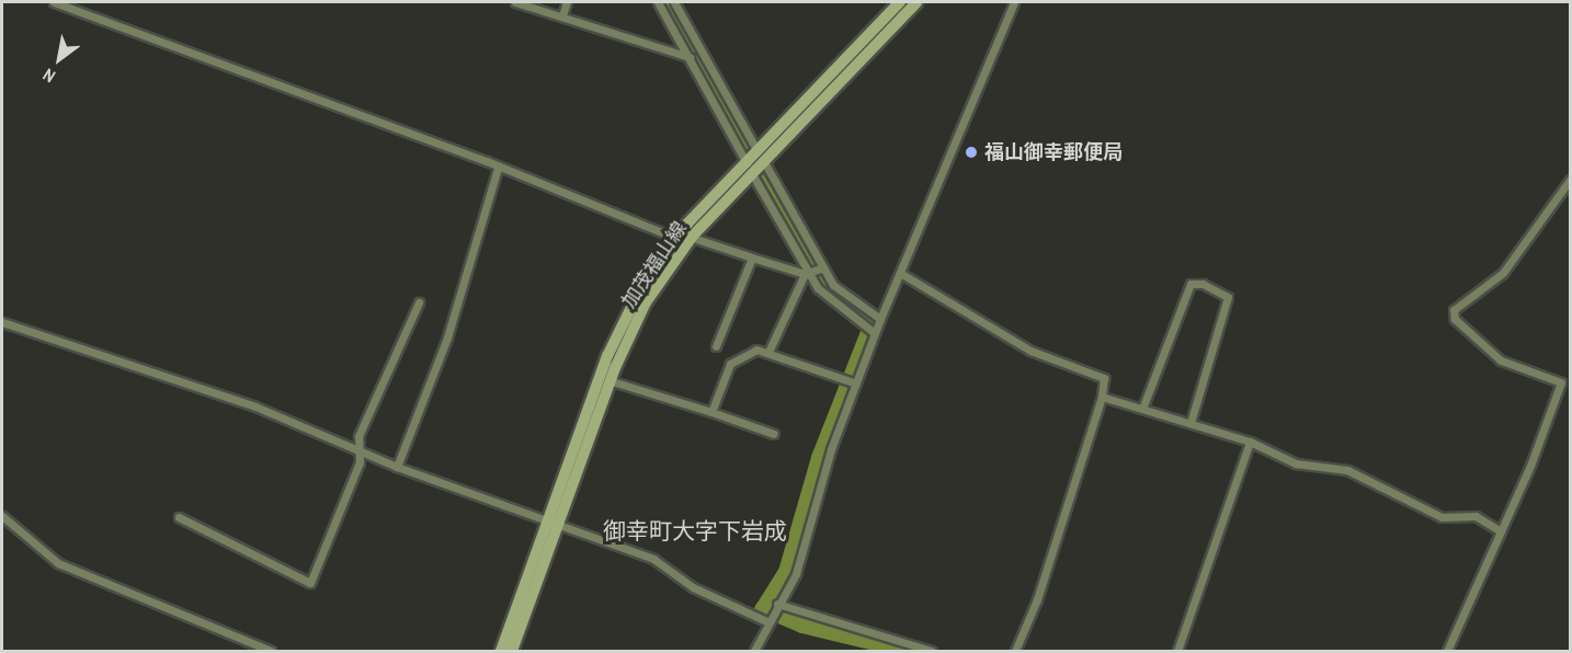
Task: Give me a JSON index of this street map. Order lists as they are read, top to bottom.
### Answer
{
  "streets": {
    "main road": ["加茂福山線"]
  },
  "districts": ["御幸町大字下岩成"],
  "places": ["福山御幸郵便局"],
  "north": "bottom left"
}
